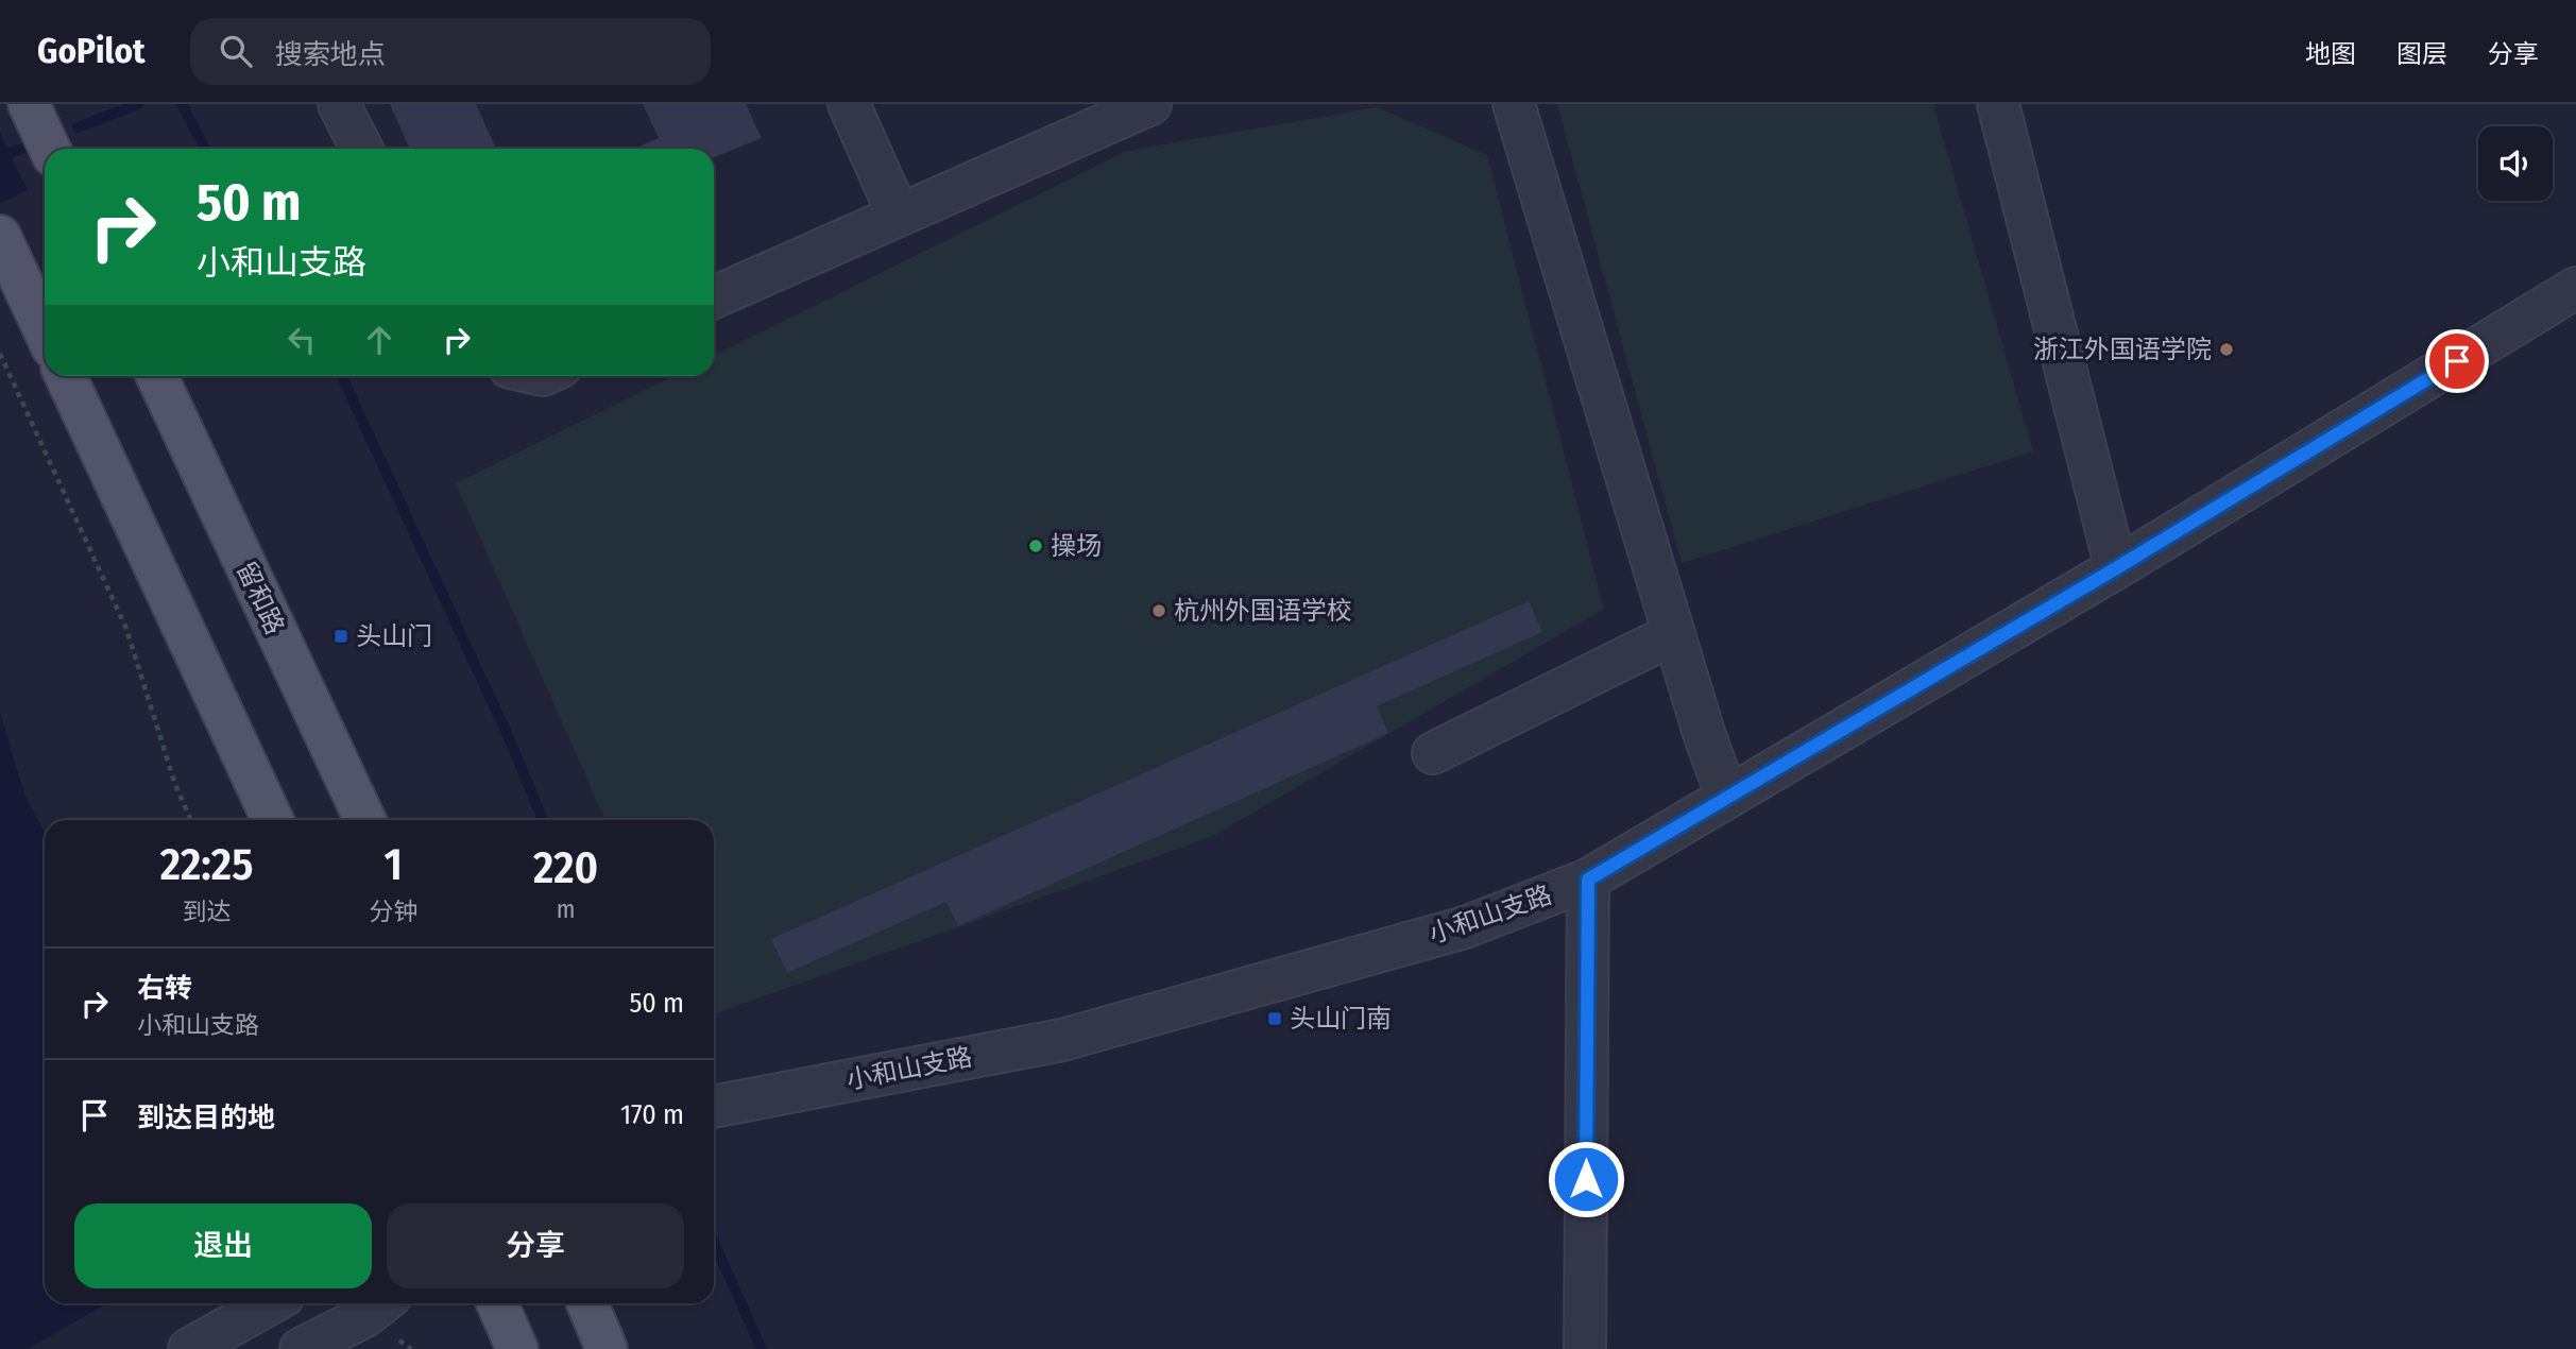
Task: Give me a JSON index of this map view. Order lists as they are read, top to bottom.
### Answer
{
  "streets": {
    "main road": ["留和路"],
    "street": ["小和山支路"]
  },
  "places": {
    "other": ["浙江外国语学院", "操场", "杭州外国语学校"],
    "transit": ["头山门", "头山门南"]
  },
  "page": {
    "header": "GoPilot",
    "search": "搜索地点",
    "nav": ["地图", "图层", "分享"],
    "turn": ["50 m", "小和山支路"],
    "eta": [
      "22:25",
      "到达",
      "1",
      "分钟",
      "220",
      "m"
    ],
    "list": [
      {
        "name": "右转",
        "note": "小和山支路",
        "value": "50 m"
      },
      {
        "name": "到达目的地",
        "value": "170 m"
      }
    ],
    "buttons": ["退出", "分享"]
  }
}
